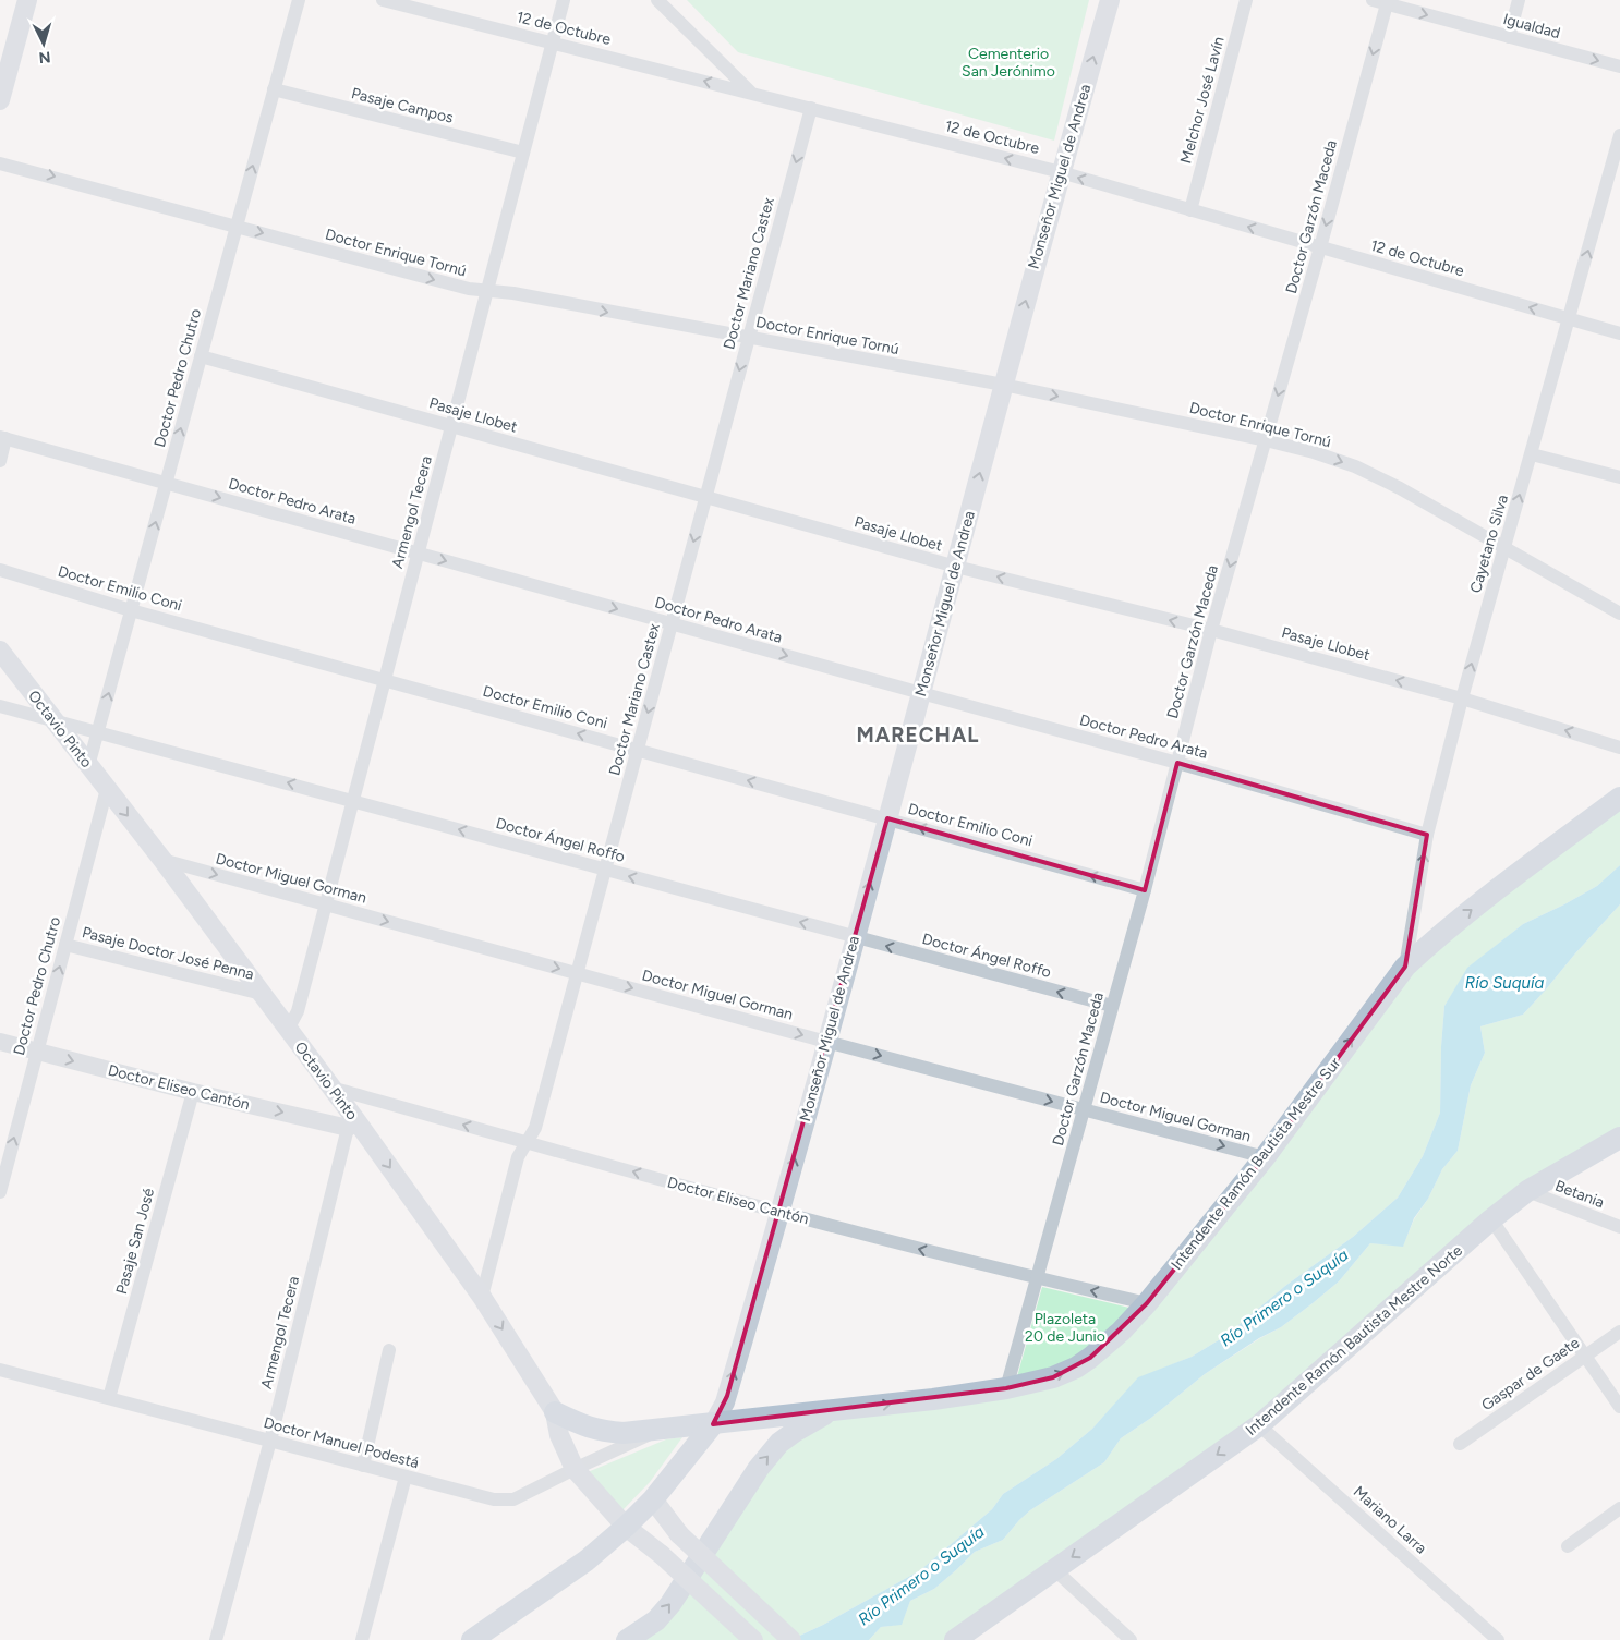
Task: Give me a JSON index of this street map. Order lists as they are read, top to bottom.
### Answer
{
  "streets": {
    "main road": [
      "Monseñor Miguel de Andrea",
      "Octavio Pinto",
      "Intendente Ramón Bautista Mestre Sur",
      "Intendente Ramón Bautista Mestre Norte"
    ],
    "street": [
      "Igualdad",
      "12 de Octubre",
      "Melchor José Lavín",
      "Pasaje Campos",
      "Doctor Garzón Maceda",
      "Doctor Enrique Tornú",
      "Doctor Mariano Castex",
      "Doctor Pedro Chutro",
      "Pasaje Llobet",
      "Doctor Pedro Arata",
      "Armengol Tecera",
      "Cayetano Silva",
      "Doctor Emilio Coni",
      "Doctor Ángel Roffo",
      "Doctor Miguel Gorman",
      "Pasaje Doctor José Penna",
      "Doctor Eliseo Cantón",
      "Betania",
      "Pasaje San José",
      "Gaspar de Gaete",
      "Doctor Manuel Podestá",
      "Mariano Larra"
    ]
  },
  "crossings": [
    ["Igualdad", "Doctor Garzón Maceda"],
    ["12 de Octubre", "Melchor José Lavín"],
    ["12 de Octubre", "Monseñor Miguel de Andrea"],
    ["12 de Octubre", "Doctor Garzón Maceda"],
    ["12 de Octubre", "Doctor Mariano Castex"],
    ["12 de Octubre", "Armengol Tecera"],
    ["12 de Octubre", "Cayetano Silva"],
    ["Pasaje Campos", "Doctor Pedro Chutro"],
    ["Pasaje Campos", "Armengol Tecera"],
    ["Monseñor Miguel de Andrea", "Doctor Enrique Tornú"],
    ["Monseñor Miguel de Andrea", "Pasaje Llobet"],
    ["Monseñor Miguel de Andrea", "Doctor Pedro Arata"],
    ["Monseñor Miguel de Andrea", "Doctor Emilio Coni"],
    ["Monseñor Miguel de Andrea", "Doctor Ángel Roffo"],
    ["Monseñor Miguel de Andrea", "Doctor Miguel Gorman"],
    ["Monseñor Miguel de Andrea", "Doctor Eliseo Cantón"],
    ["Monseñor Miguel de Andrea", "Intendente Ramón Bautista Mestre Sur"],
    ["Doctor Garzón Maceda", "Doctor Enrique Tornú"],
    ["Doctor Garzón Maceda", "Pasaje Llobet"],
    ["Doctor Garzón Maceda", "Doctor Pedro Arata"],
    ["Doctor Garzón Maceda", "Doctor Emilio Coni"],
    ["Doctor Garzón Maceda", "Doctor Ángel Roffo"],
    ["Doctor Garzón Maceda", "Doctor Miguel Gorman"],
    ["Doctor Garzón Maceda", "Doctor Eliseo Cantón"],
    ["Doctor Garzón Maceda", "Intendente Ramón Bautista Mestre Sur"],
    ["Doctor Enrique Tornú", "Doctor Mariano Castex"],
    ["Doctor Enrique Tornú", "Doctor Pedro Chutro"],
    ["Doctor Enrique Tornú", "Armengol Tecera"],
    ["Doctor Enrique Tornú", "Cayetano Silva"],
    ["Doctor Mariano Castex", "Pasaje Llobet"],
    ["Doctor Mariano Castex", "Doctor Pedro Arata"],
    ["Doctor Mariano Castex", "Doctor Emilio Coni"],
    ["Doctor Mariano Castex", "Octavio Pinto"],
    ["Doctor Mariano Castex", "Doctor Ángel Roffo"],
    ["Doctor Mariano Castex", "Doctor Miguel Gorman"],
    ["Doctor Mariano Castex", "Doctor Eliseo Cantón"],
    ["Doctor Pedro Chutro", "Pasaje Llobet"],
    ["Doctor Pedro Chutro", "Doctor Pedro Arata"],
    ["Doctor Pedro Chutro", "Doctor Emilio Coni"],
    ["Doctor Pedro Chutro", "Octavio Pinto"],
    ["Doctor Pedro Chutro", "Doctor Ángel Roffo"],
    ["Doctor Pedro Chutro", "Pasaje Doctor José Penna"],
    ["Doctor Pedro Chutro", "Doctor Eliseo Cantón"],
    ["Pasaje Llobet", "Armengol Tecera"],
    ["Pasaje Llobet", "Cayetano Silva"],
    ["Doctor Pedro Arata", "Armengol Tecera"],
    ["Doctor Pedro Arata", "Cayetano Silva"],
    ["Armengol Tecera", "Doctor Emilio Coni"],
    ["Armengol Tecera", "Octavio Pinto"],
    ["Armengol Tecera", "Doctor Ángel Roffo"],
    ["Armengol Tecera", "Doctor Miguel Gorman"],
    ["Armengol Tecera", "Doctor Eliseo Cantón"],
    ["Armengol Tecera", "Doctor Manuel Podestá"],
    ["Cayetano Silva", "Intendente Ramón Bautista Mestre Sur"],
    ["Octavio Pinto", "Doctor Ángel Roffo"],
    ["Octavio Pinto", "Doctor Miguel Gorman"],
    ["Octavio Pinto", "Pasaje Doctor José Penna"],
    ["Octavio Pinto", "Doctor Eliseo Cantón"],
    ["Octavio Pinto", "Intendente Ramón Bautista Mestre Sur"],
    ["Octavio Pinto", "Doctor Manuel Podestá"],
    ["Doctor Miguel Gorman", "Intendente Ramón Bautista Mestre Sur"],
    ["Doctor Eliseo Cantón", "Intendente Ramón Bautista Mestre Sur"],
    ["Doctor Eliseo Cantón", "Pasaje San José"],
    ["Intendente Ramón Bautista Mestre Sur", "Doctor Manuel Podestá"],
    ["Betania", "Intendente Ramón Bautista Mestre Norte"],
    ["Pasaje San José", "Doctor Manuel Podestá"],
    ["Intendente Ramón Bautista Mestre Norte", "Mariano Larra"]
  ],
  "one_way": [
    "Igualdad",
    "12 de Octubre",
    "Monseñor Miguel de Andrea",
    "Doctor Garzón Maceda",
    "Doctor Enrique Tornú",
    "Doctor Mariano Castex",
    "Doctor Pedro Chutro",
    "Pasaje Llobet",
    "Doctor Pedro Arata",
    "Cayetano Silva",
    "Doctor Emilio Coni",
    "Octavio Pinto",
    "Doctor Ángel Roffo",
    "Doctor Miguel Gorman",
    "Intendente Ramón Bautista Mestre Sur"
  ],
  "districts": ["MARECHAL"],
  "water": ["Río Suquía", "Río Primero o Suquía"],
  "parks": ["Cementerio San Jerónimo", "Plazoleta 20 de Junio"],
  "north": "bottom"
}
